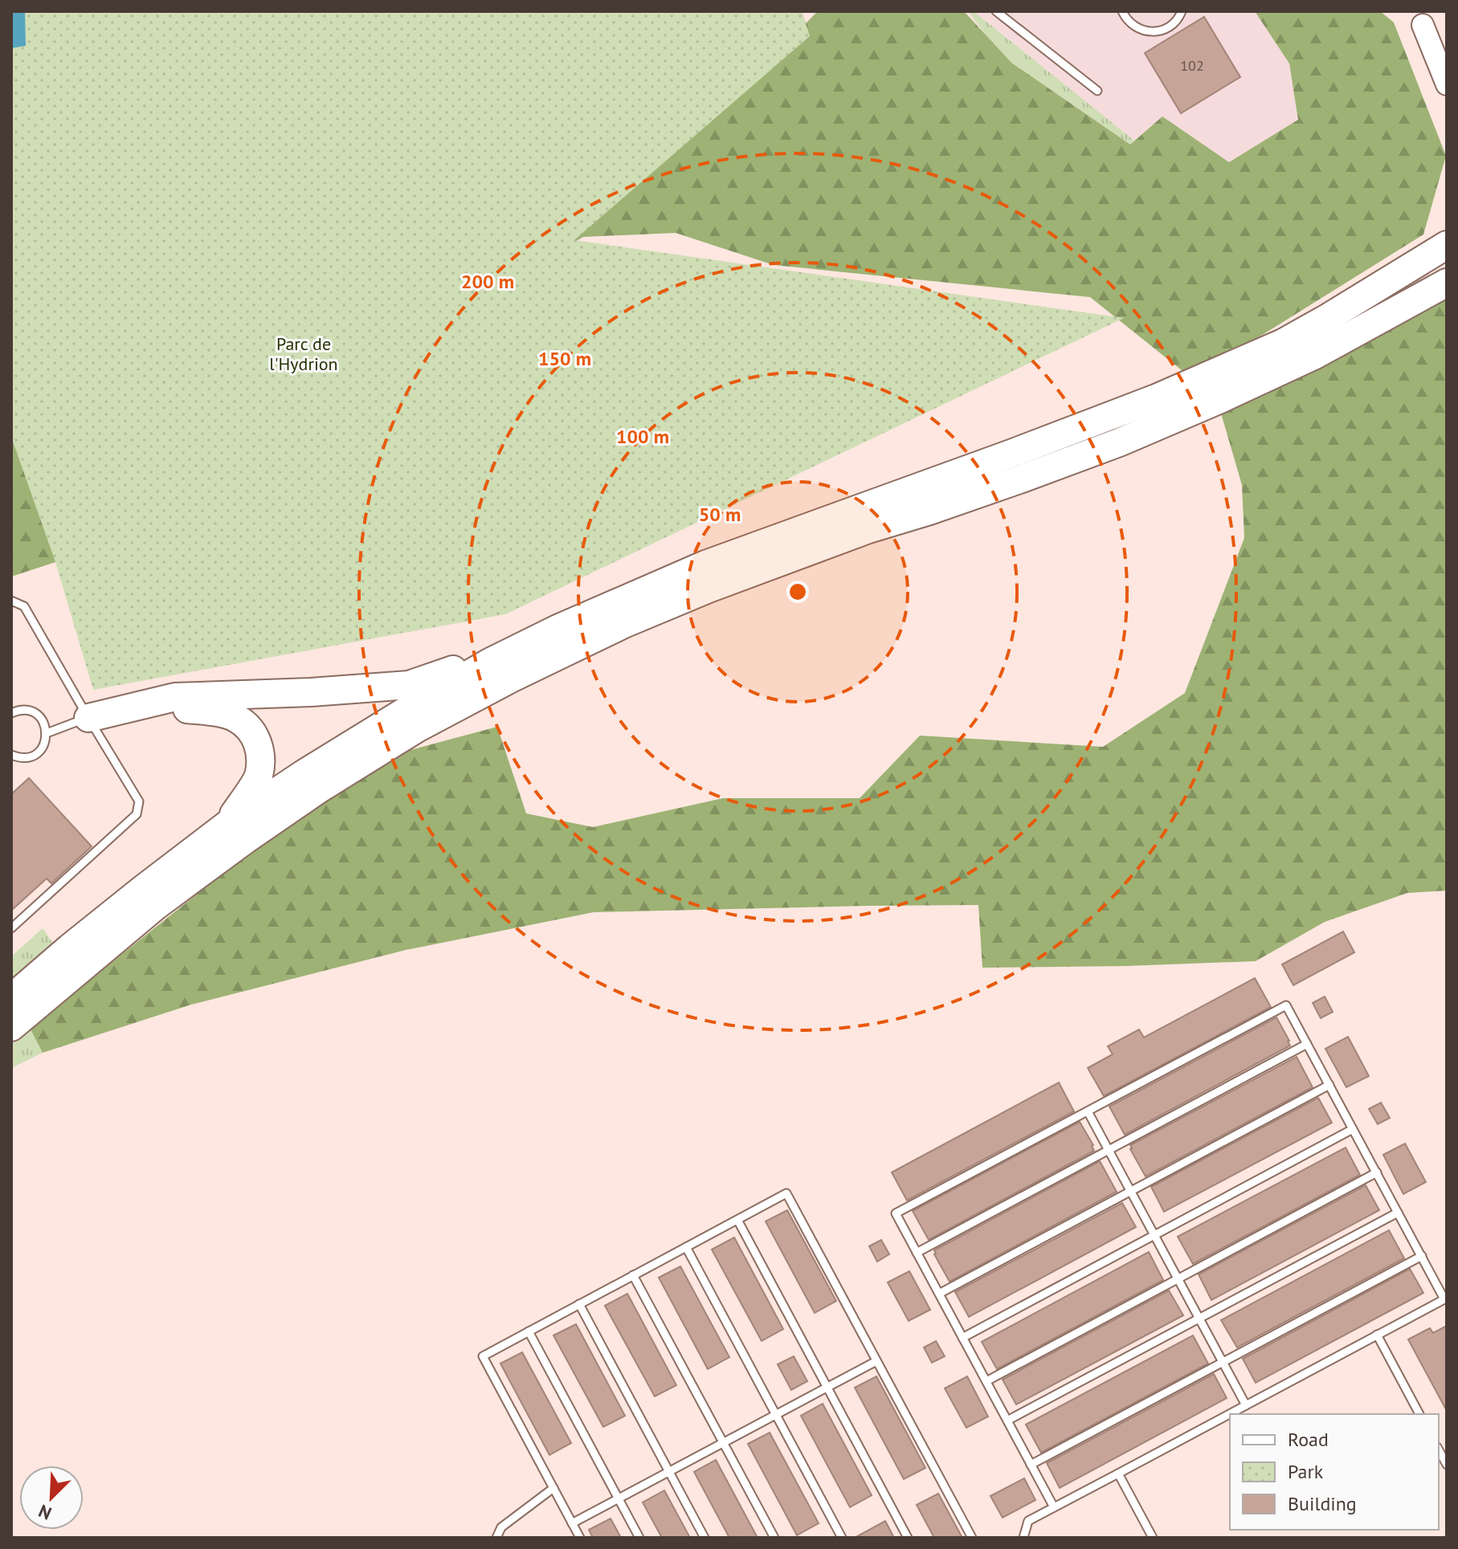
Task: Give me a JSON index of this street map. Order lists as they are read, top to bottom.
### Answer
{
  "parks": ["Parc de l'Hydrion"],
  "house_numbers": ["102"],
  "legend": ["Road", "Park", "Building"],
  "north": "bottom left",
  "rings": [
    "200 m",
    "150 m",
    "100 m",
    "50 m"
  ]
}
